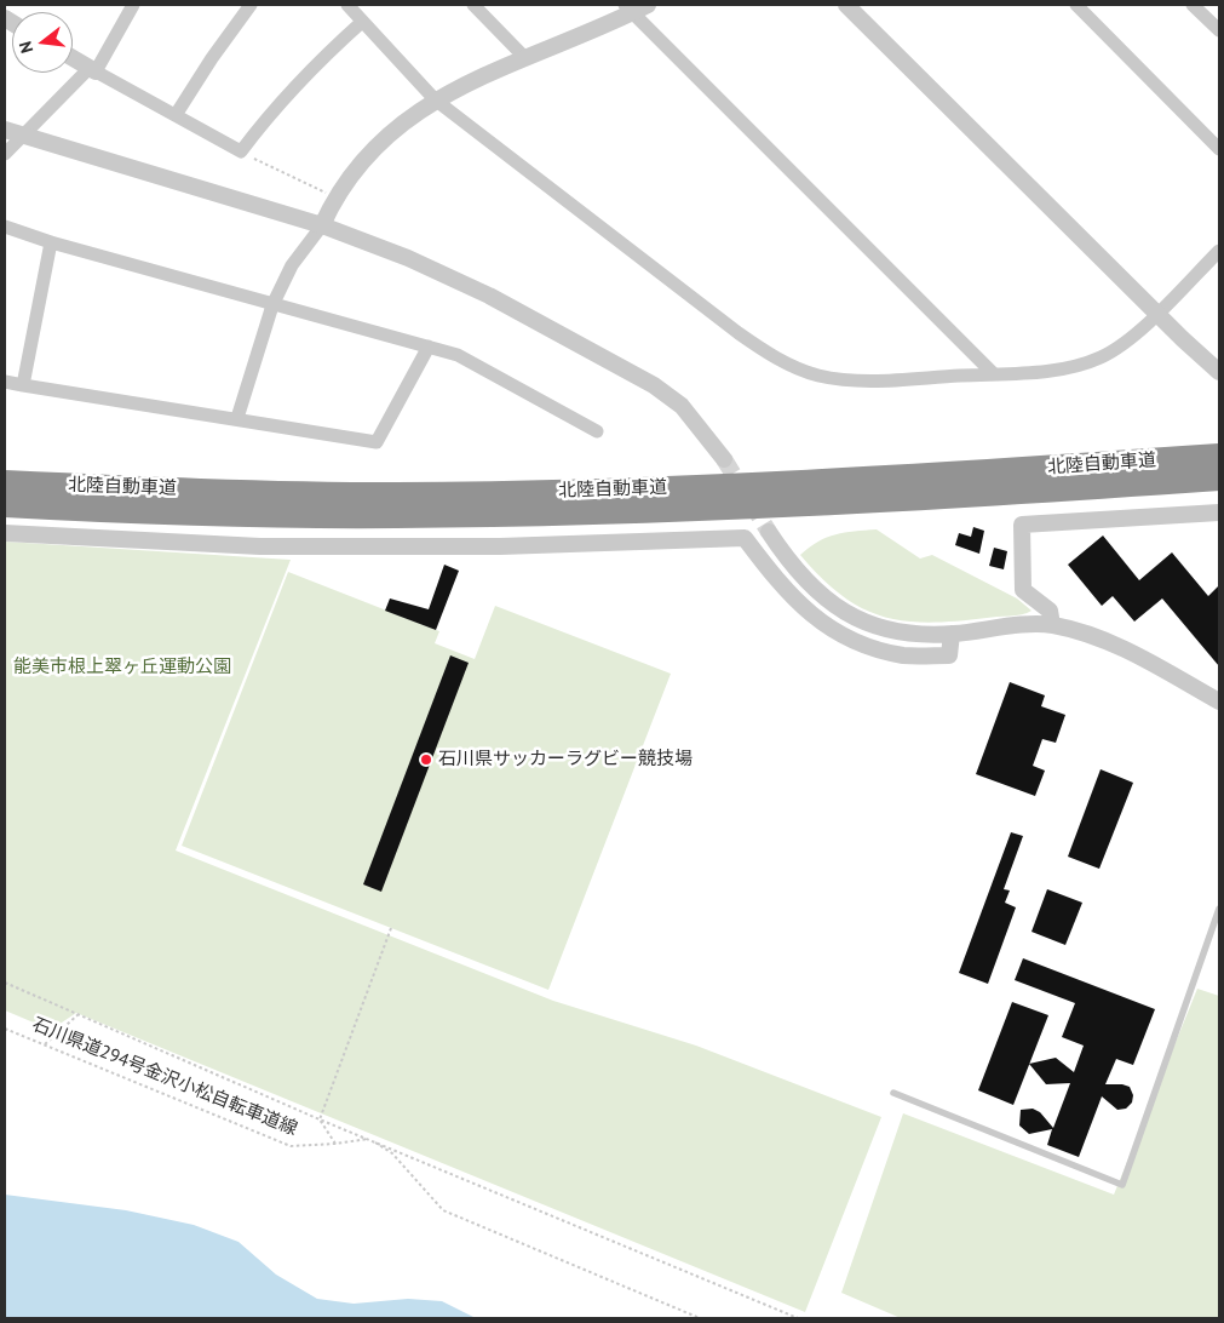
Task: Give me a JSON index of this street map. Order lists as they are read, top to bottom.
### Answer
{
  "streets": {
    "highway": ["北陸自動車道"],
    "path": ["石川県道294号金沢小松自転車道線"]
  },
  "parks": ["能美市根上翠ヶ丘運動公園"],
  "places": ["石川県サッカーラグビー競技場"],
  "north": "left"
}
